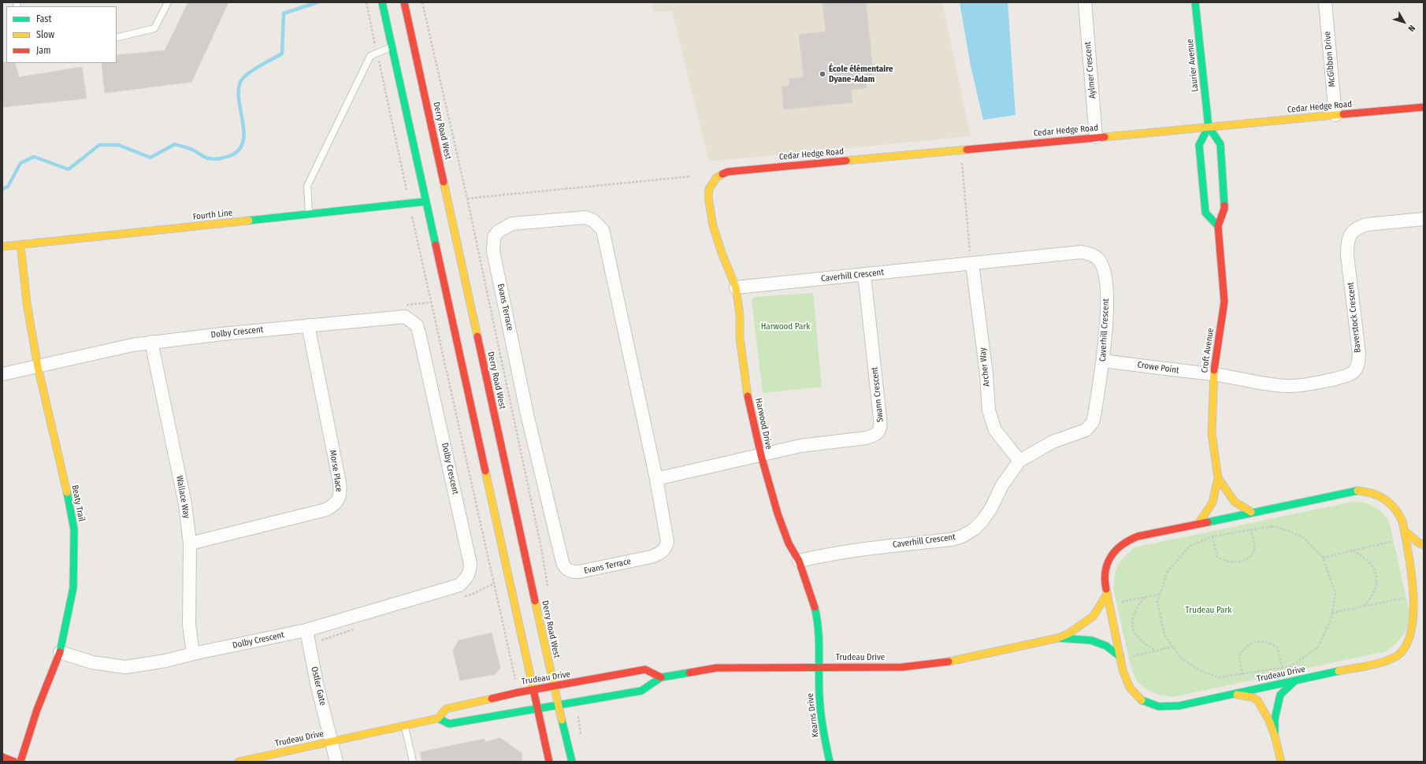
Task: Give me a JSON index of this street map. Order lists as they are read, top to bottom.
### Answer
{
  "streets": {
    "street": [
      "McGibbon Drive",
      "Laurier Avenue",
      "Aylmer Crescent",
      "Cedar Hedge Road",
      "Derry Road West",
      "Fourth Line",
      "Caverhill Crescent",
      "Evans Terrace",
      "Baverstock Crescent",
      "Dolby Crescent",
      "Croft Avenue",
      "Archer Way",
      "Crowe Point",
      "Swann Crescent",
      "Harwood Drive",
      "Morse Place",
      "Wallace Way",
      "Beaty Trail",
      "Trudeau Drive",
      "Ostler Gate",
      "Kearns Drive"
    ]
  },
  "crossings": [
    ["McGibbon Drive", "Cedar Hedge Road"],
    ["Laurier Avenue", "Cedar Hedge Road"],
    ["Laurier Avenue", "Croft Avenue"],
    ["Aylmer Crescent", "Cedar Hedge Road"],
    ["Cedar Hedge Road", "Croft Avenue"],
    ["Cedar Hedge Road", "Harwood Drive"],
    ["Derry Road West", "Trudeau Drive"],
    ["Fourth Line", "Beaty Trail"],
    ["Caverhill Crescent", "Archer Way"],
    ["Caverhill Crescent", "Crowe Point"],
    ["Caverhill Crescent", "Swann Crescent"],
    ["Caverhill Crescent", "Harwood Drive"],
    ["Baverstock Crescent", "Croft Avenue"],
    ["Baverstock Crescent", "Crowe Point"],
    ["Dolby Crescent", "Morse Place"],
    ["Dolby Crescent", "Wallace Way"],
    ["Dolby Crescent", "Beaty Trail"],
    ["Dolby Crescent", "Ostler Gate"],
    ["Croft Avenue", "Crowe Point"],
    ["Croft Avenue", "Trudeau Drive"],
    ["Swann Crescent", "Harwood Drive"],
    ["Harwood Drive", "Trudeau Drive"],
    ["Harwood Drive", "Kearns Drive"],
    ["Morse Place", "Wallace Way"],
    ["Trudeau Drive", "Ostler Gate"],
    ["Trudeau Drive", "Kearns Drive"]
  ],
  "parks": ["Harwood Park", "Trudeau Park"],
  "places": ["École élémentaire Dyane-Adam"],
  "legend": ["Fast", "Slow", "Jam"],
  "north": "bottom right"
}
